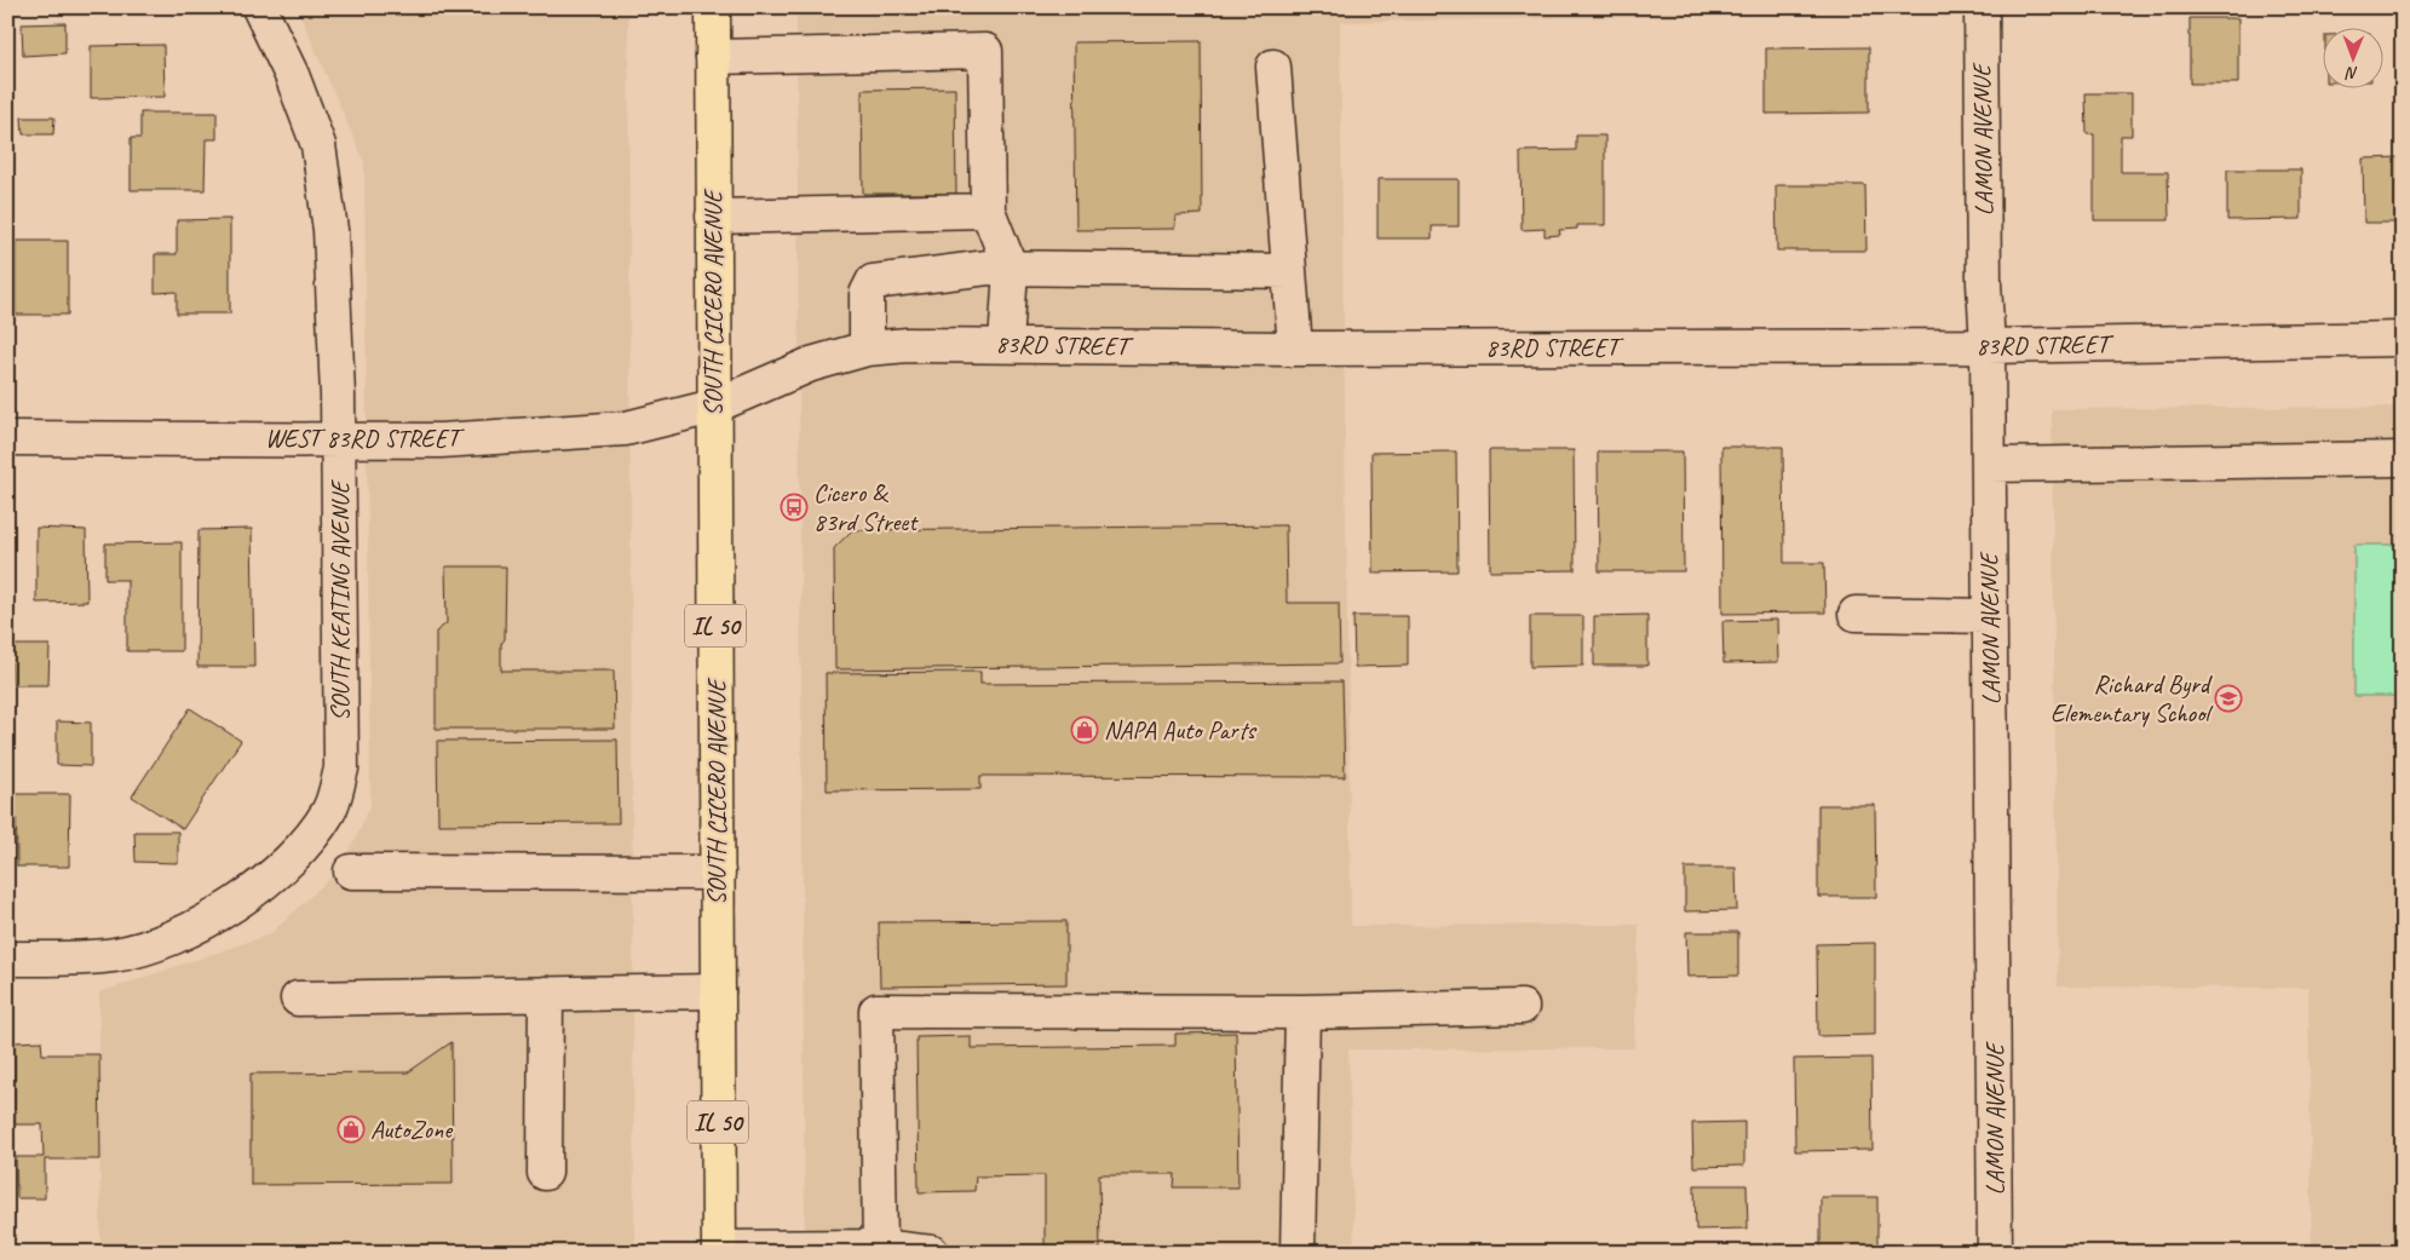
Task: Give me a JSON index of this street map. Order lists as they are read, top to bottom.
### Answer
{
  "streets": {
    "main road": ["SOUTH CICERO AVENUE", "IL 50"],
    "street": [
      "LAMON AVENUE",
      "83RD STREET",
      "WEST 83RD STREET",
      "SOUTH KEATING AVENUE"
    ]
  },
  "crossings": [
    ["LAMON AVENUE", "83RD STREET"],
    ["SOUTH CICERO AVENUE", "83RD STREET"],
    ["SOUTH CICERO AVENUE", "WEST 83RD STREET"],
    ["83RD STREET", "WEST 83RD STREET"],
    ["WEST 83RD STREET", "SOUTH KEATING AVENUE"]
  ],
  "places": {
    "bus stop": ["Cicero & 83rd Street"],
    "school or university": ["Richard Byrd Elementary School"],
    "shop": ["NAPA Auto Parts", "AutoZone"]
  },
  "north": "bottom"
}
